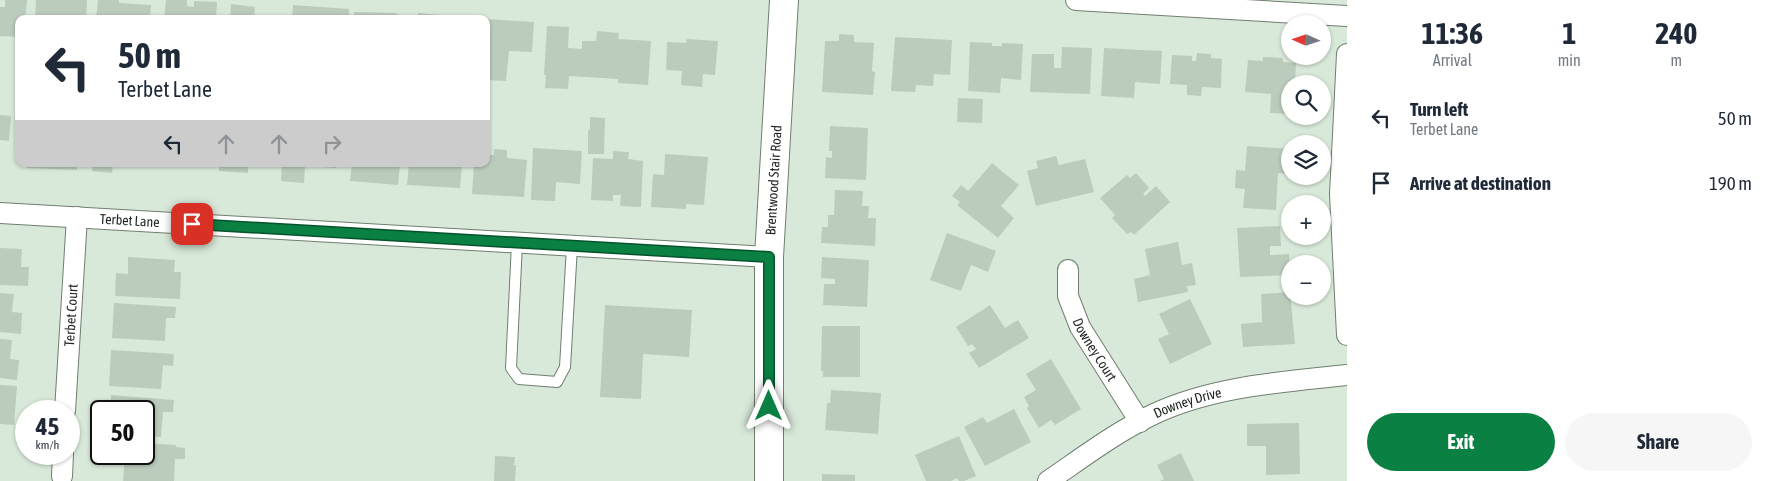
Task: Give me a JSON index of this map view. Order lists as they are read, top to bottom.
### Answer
{
  "streets": {
    "main road": ["Brentwood Stair Road"],
    "street": [
      "Terbet Lane",
      "Terbet Court",
      "Downey Court",
      "Downey Drive"
    ]
  },
  "crossings": [
    ["Brentwood Stair Road", "Terbet Lane"],
    ["Terbet Lane", "Terbet Court"],
    ["Downey Court", "Downey Drive"]
  ],
  "north": "left",
  "page": {
    "eta": [
      "11:36",
      "Arrival",
      "1",
      "min",
      "240",
      "m"
    ],
    "map_buttons": ["+", "−"],
    "turn": ["50 m", "Terbet Lane"],
    "list": [
      {
        "name": "Turn left",
        "note": "Terbet Lane",
        "value": "50 m"
      },
      {
        "name": "Arrive at destination",
        "value": "190 m"
      }
    ],
    "speed": "45 km/h",
    "limit": "50",
    "buttons": ["Exit", "Share"]
  }
}
